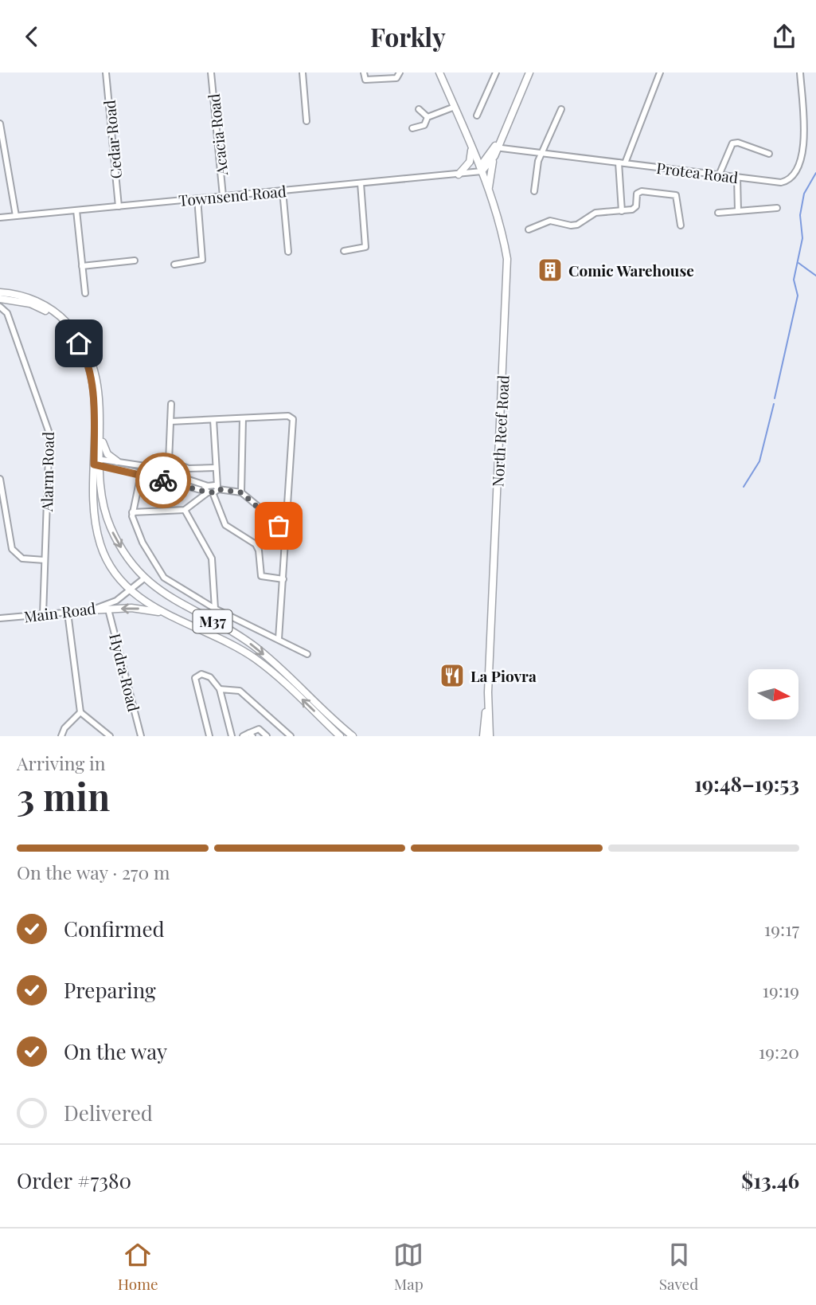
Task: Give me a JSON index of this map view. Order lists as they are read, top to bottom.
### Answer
{
  "streets": {
    "main road": ["North Reef Road", "M37"],
    "street": [
      "Acacia Road",
      "Cedar Road",
      "Protea Road",
      "Townsend Road",
      "Alarm Road",
      "Main Road",
      "Hydra Road"
    ]
  },
  "crossings": [
    ["Acacia Road", "Townsend Road"],
    ["Cedar Road", "Townsend Road"],
    ["Townsend Road", "North Reef Road"],
    ["Alarm Road", "Main Road"],
    ["Main Road", "M37"]
  ],
  "places": {
    "building": ["Comic Warehouse"],
    "restaurant": ["La Piovra"]
  },
  "north": "right",
  "page": {
    "header": "Forkly",
    "heading": ["3 min", "Arriving in", "19:48–19:53"],
    "panel": ["Order #7380", "$13.46"],
    "bar": "On the way · 270 m",
    "list": [
      ["Confirmed", "19:17"],
      ["Preparing", "19:19"],
      ["On the way", "19:20"],
      "Delivered"
    ],
    "tabs": ["Home", "Map", "Saved"]
  }
}
